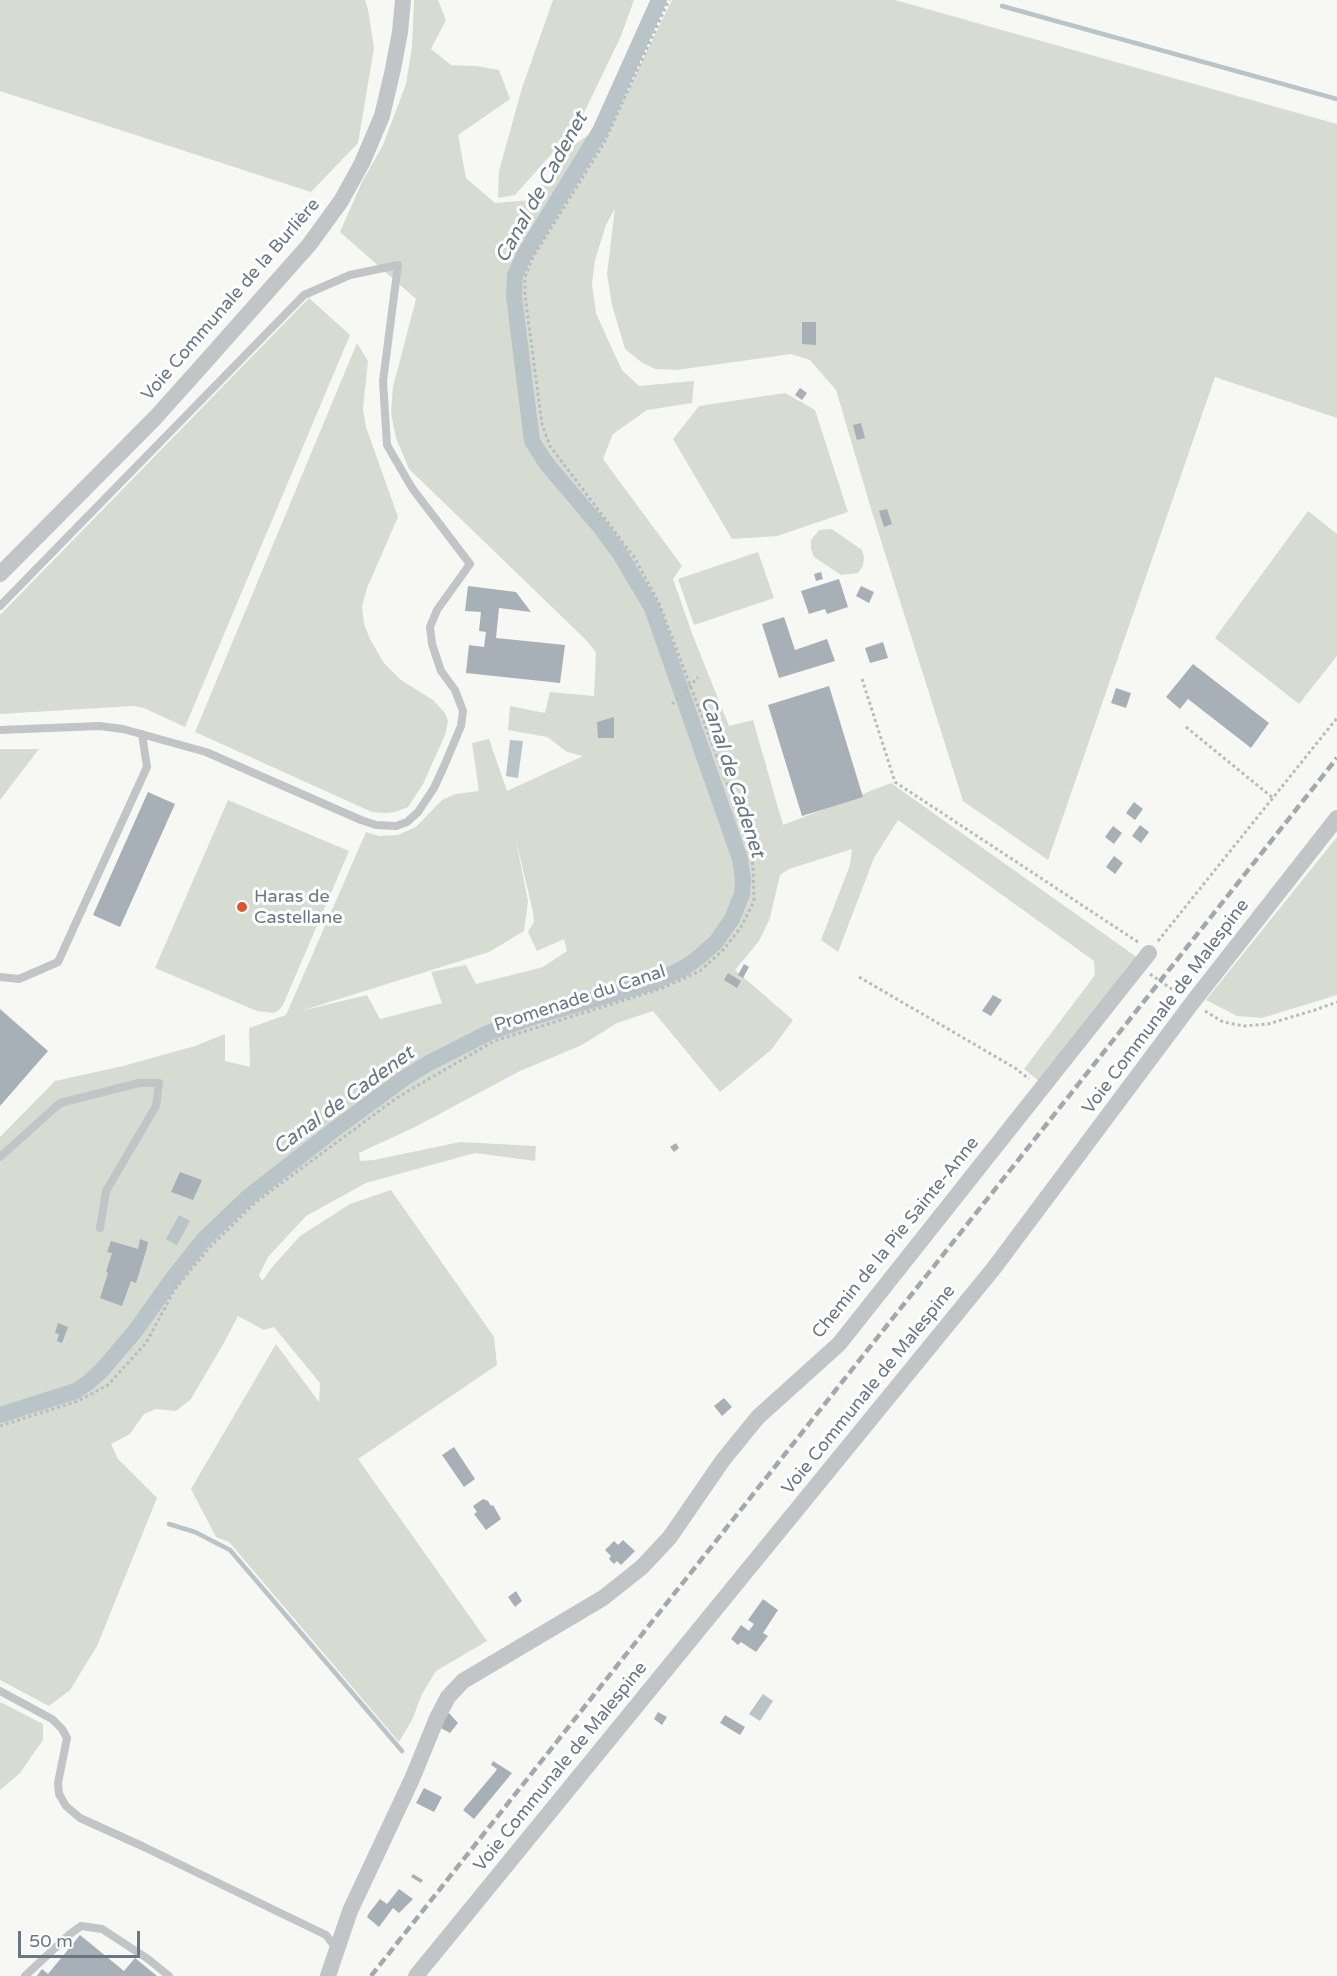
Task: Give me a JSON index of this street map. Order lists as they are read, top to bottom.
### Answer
{
  "streets": {
    "street": ["Voie Communale de la Burlière", "Voie Communale de Malespine", "Chemin de la Pie Sainte-Anne"],
    "path": ["Promenade du Canal"]
  },
  "water": ["Canal de Cadenet"],
  "places": ["Haras de Castellane"],
  "scale_bar": "50 m"
}
